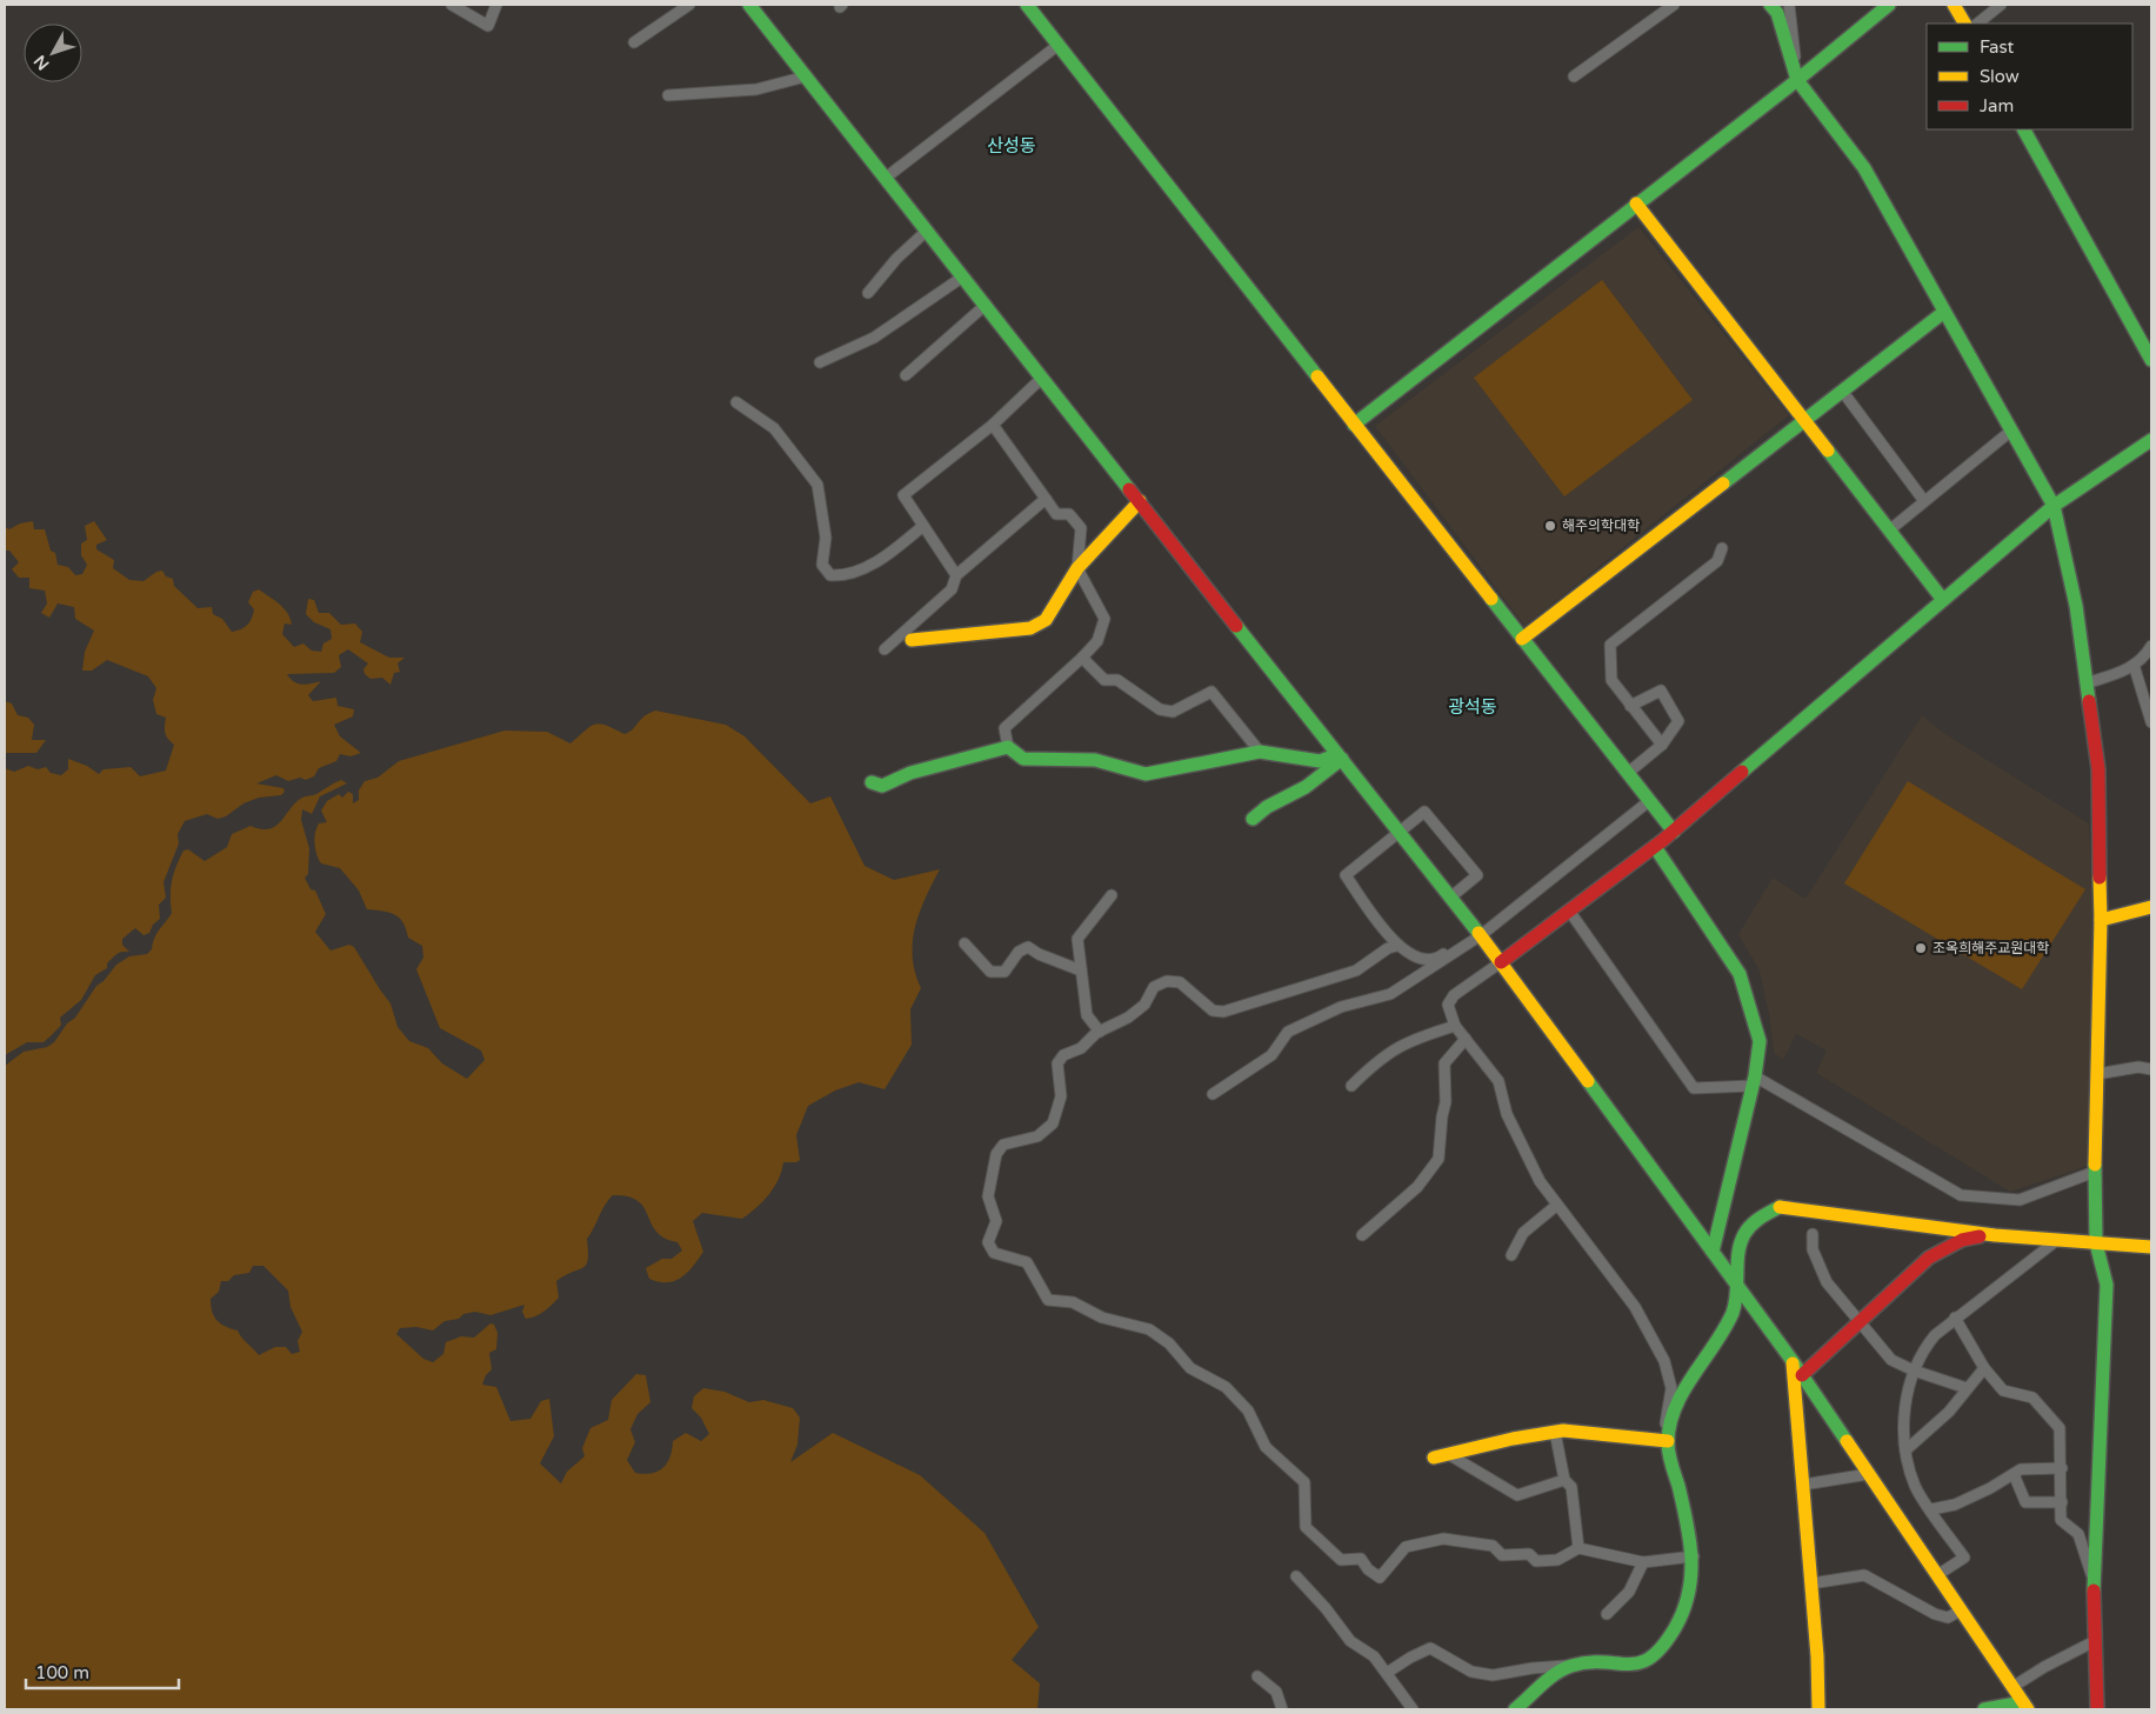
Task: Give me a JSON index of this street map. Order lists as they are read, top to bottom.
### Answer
{
  "districts": ["산성동", "광석동"],
  "places": ["해주의학대학", "조옥희해주교원대학"],
  "legend": ["Fast", "Slow", "Jam"],
  "scale_bar": "100 m",
  "north": "bottom left"
}
